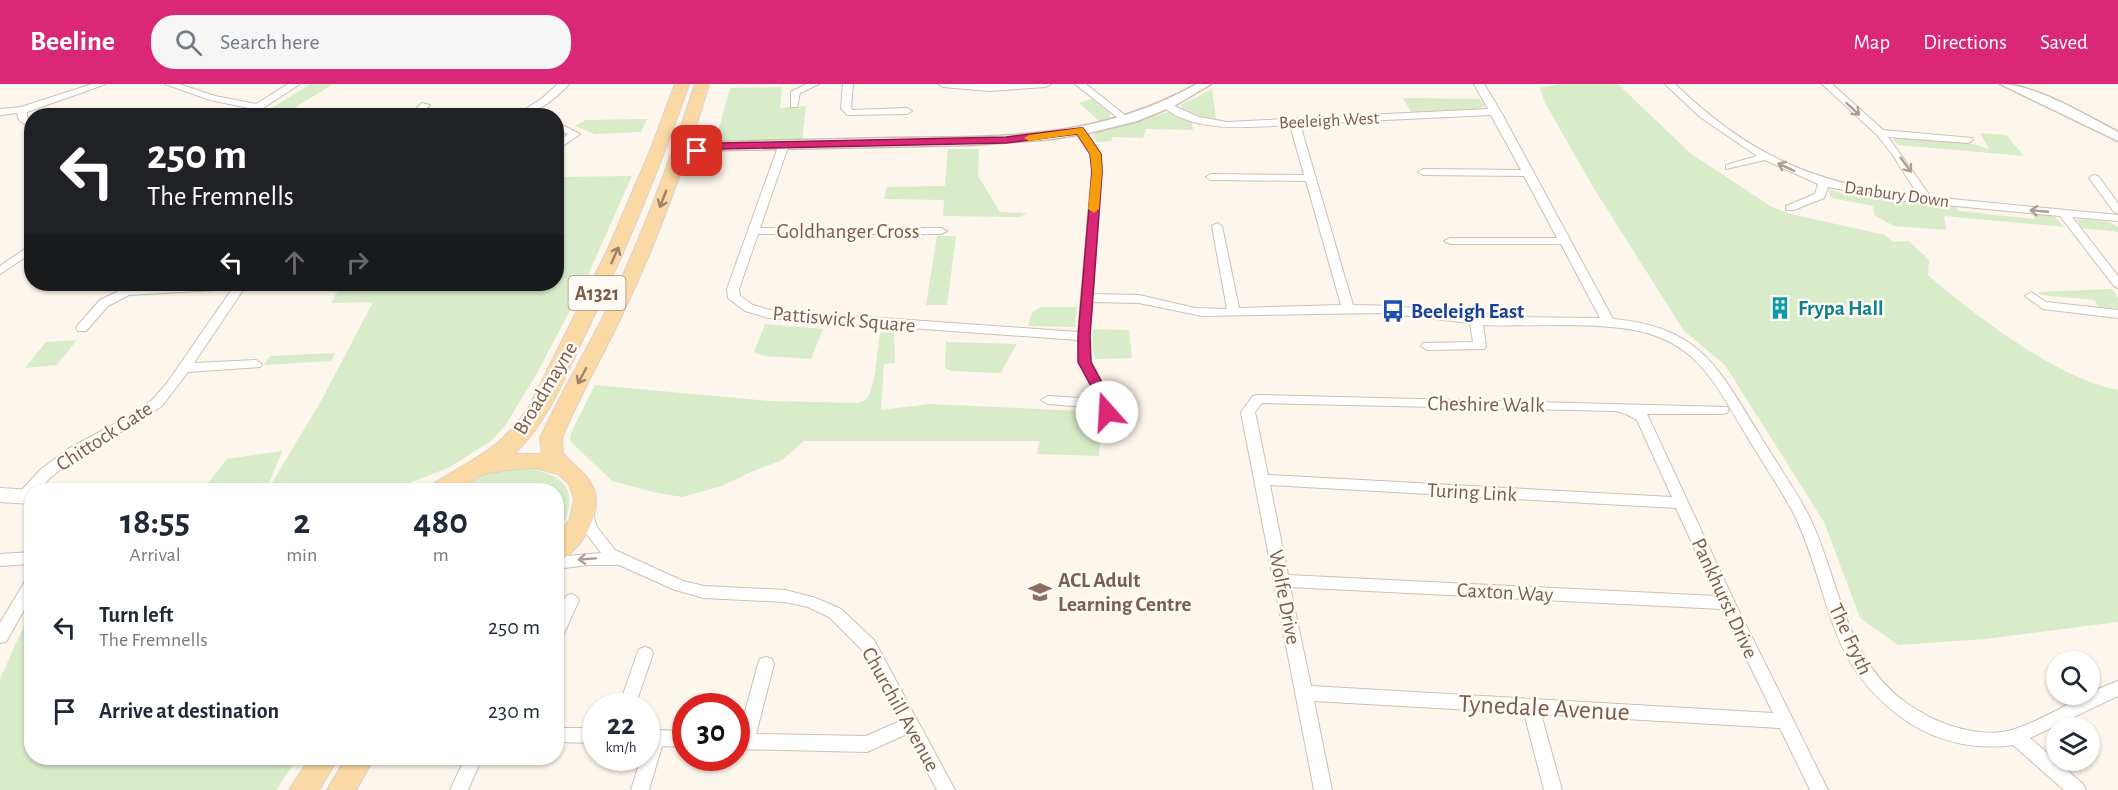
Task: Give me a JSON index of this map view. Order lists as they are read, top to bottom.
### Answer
{
  "streets": {
    "main road": ["A1321", "Broadmayne"],
    "street": [
      "Beeleigh West",
      "Danbury Down",
      "Goldhanger Cross",
      "Pattiswick Square",
      "Cheshire Walk",
      "Chittock Gate",
      "Turing Link",
      "Caxton Way",
      "Wolfe Drive",
      "Pankhurst Drive",
      "The Fryth",
      "Tynedale Avenue",
      "Churchill Avenue"
    ]
  },
  "crossings": [
    ["Goldhanger Cross", "Pattiswick Square"],
    ["Broadmayne", "Churchill Avenue"],
    ["Cheshire Walk", "Wolfe Drive"],
    ["Cheshire Walk", "Pankhurst Drive"],
    ["Turing Link", "Wolfe Drive"],
    ["Turing Link", "Pankhurst Drive"],
    ["Caxton Way", "Wolfe Drive"],
    ["Caxton Way", "Pankhurst Drive"],
    ["Wolfe Drive", "Tynedale Avenue"],
    ["Pankhurst Drive", "Tynedale Avenue"]
  ],
  "places": {
    "building": ["Frypa Hall"],
    "bus stop": ["Beeleigh East"],
    "school or university": ["ACL Adult Learning Centre"]
  },
  "page": {
    "header": "Beeline",
    "search": "Search here",
    "nav": ["Map", "Directions", "Saved"],
    "turn": ["250 m", "The Fremnells"],
    "eta": [
      "18:55",
      "Arrival",
      "2",
      "min",
      "480",
      "m"
    ],
    "list": [
      {
        "name": "Turn left",
        "note": "The Fremnells",
        "value": "250 m"
      },
      {
        "name": "Arrive at destination",
        "value": "230 m"
      }
    ],
    "speed": "22 km/h",
    "limit": "30"
  }
}
